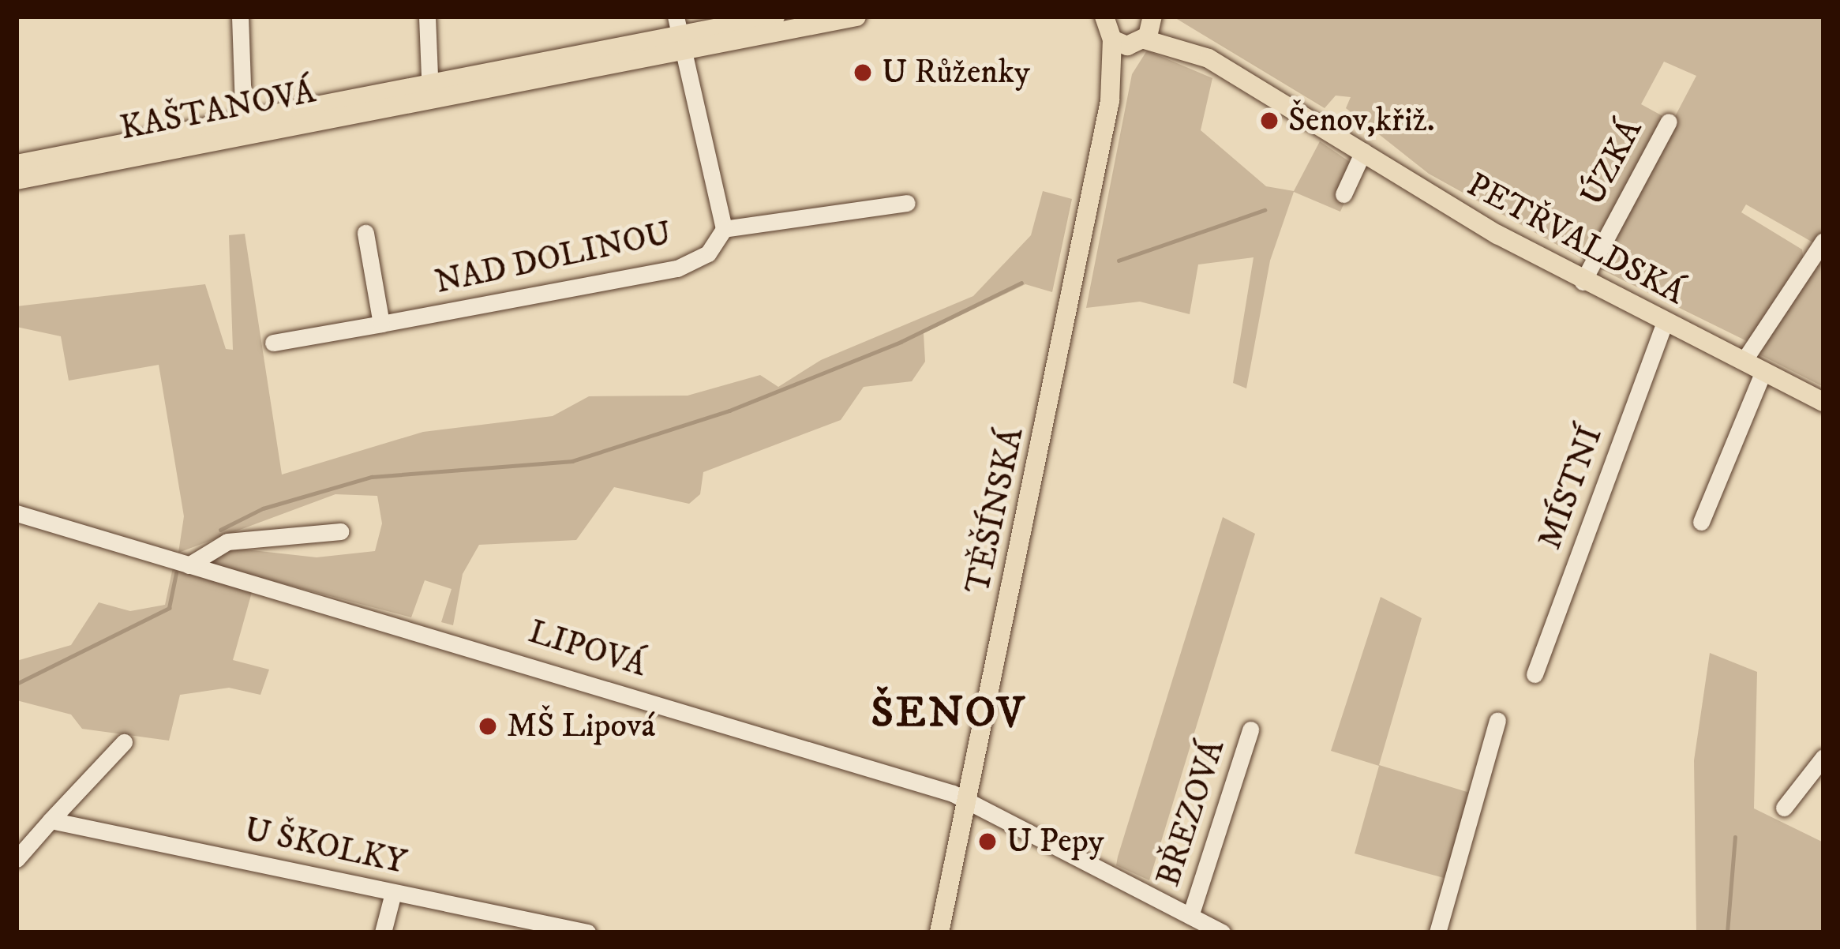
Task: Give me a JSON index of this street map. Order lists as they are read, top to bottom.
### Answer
{
  "streets": {
    "main road": ["KAŠTANOVÁ", "PETŘVALDSKÁ", "TĚŠÍNSKÁ"],
    "street": [
      "ÚZKÁ",
      "NAD DOLINOU",
      "MÍSTNÍ",
      "LIPOVÁ",
      "BŘEZOVÁ",
      "U ŠKOLKY"
    ]
  },
  "crossings": [
    ["ÚZKÁ", "PETŘVALDSKÁ"],
    ["PETŘVALDSKÁ", "MÍSTNÍ"],
    ["PETŘVALDSKÁ", "TĚŠÍNSKÁ"],
    ["TĚŠÍNSKÁ", "LIPOVÁ"],
    ["TĚŠÍNSKÁ", "BŘEZOVÁ"],
    ["LIPOVÁ", "BŘEZOVÁ"]
  ],
  "districts": ["ŠENOV"],
  "places": [
    "U Růženky",
    "Šenov,křiž.",
    "MŠ Lipová",
    "U Pepy"
  ]
}
